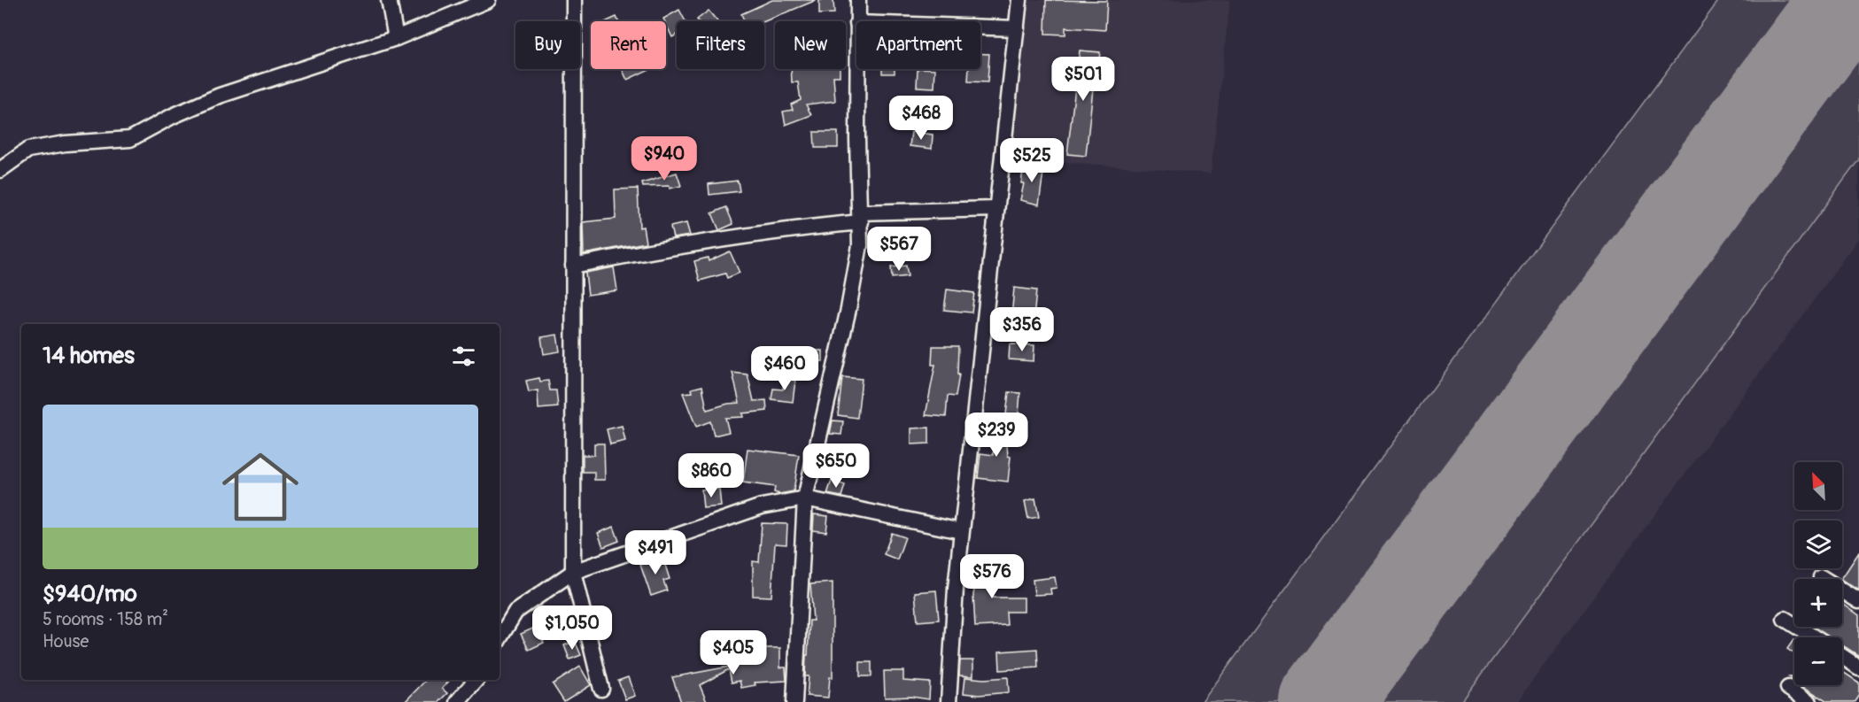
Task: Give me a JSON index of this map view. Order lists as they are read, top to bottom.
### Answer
{
  "north": "top left",
  "page": {
    "chip": [
      "Buy",
      "Rent",
      "Filters",
      "New",
      "Apartment"
    ],
    "price": [
      "$501",
      "$468",
      "$940",
      "$525",
      "$567",
      "$356",
      "$460",
      "$239",
      "$650",
      "$860",
      "$491",
      "$576",
      "$1,050",
      "$405"
    ],
    "heading": "14 homes",
    "list": [
      {
        "name": "$940/mo",
        "note": "5 rooms · 158 m² · House"
      }
    ],
    "map_buttons": ["+", "−"]
  }
}
